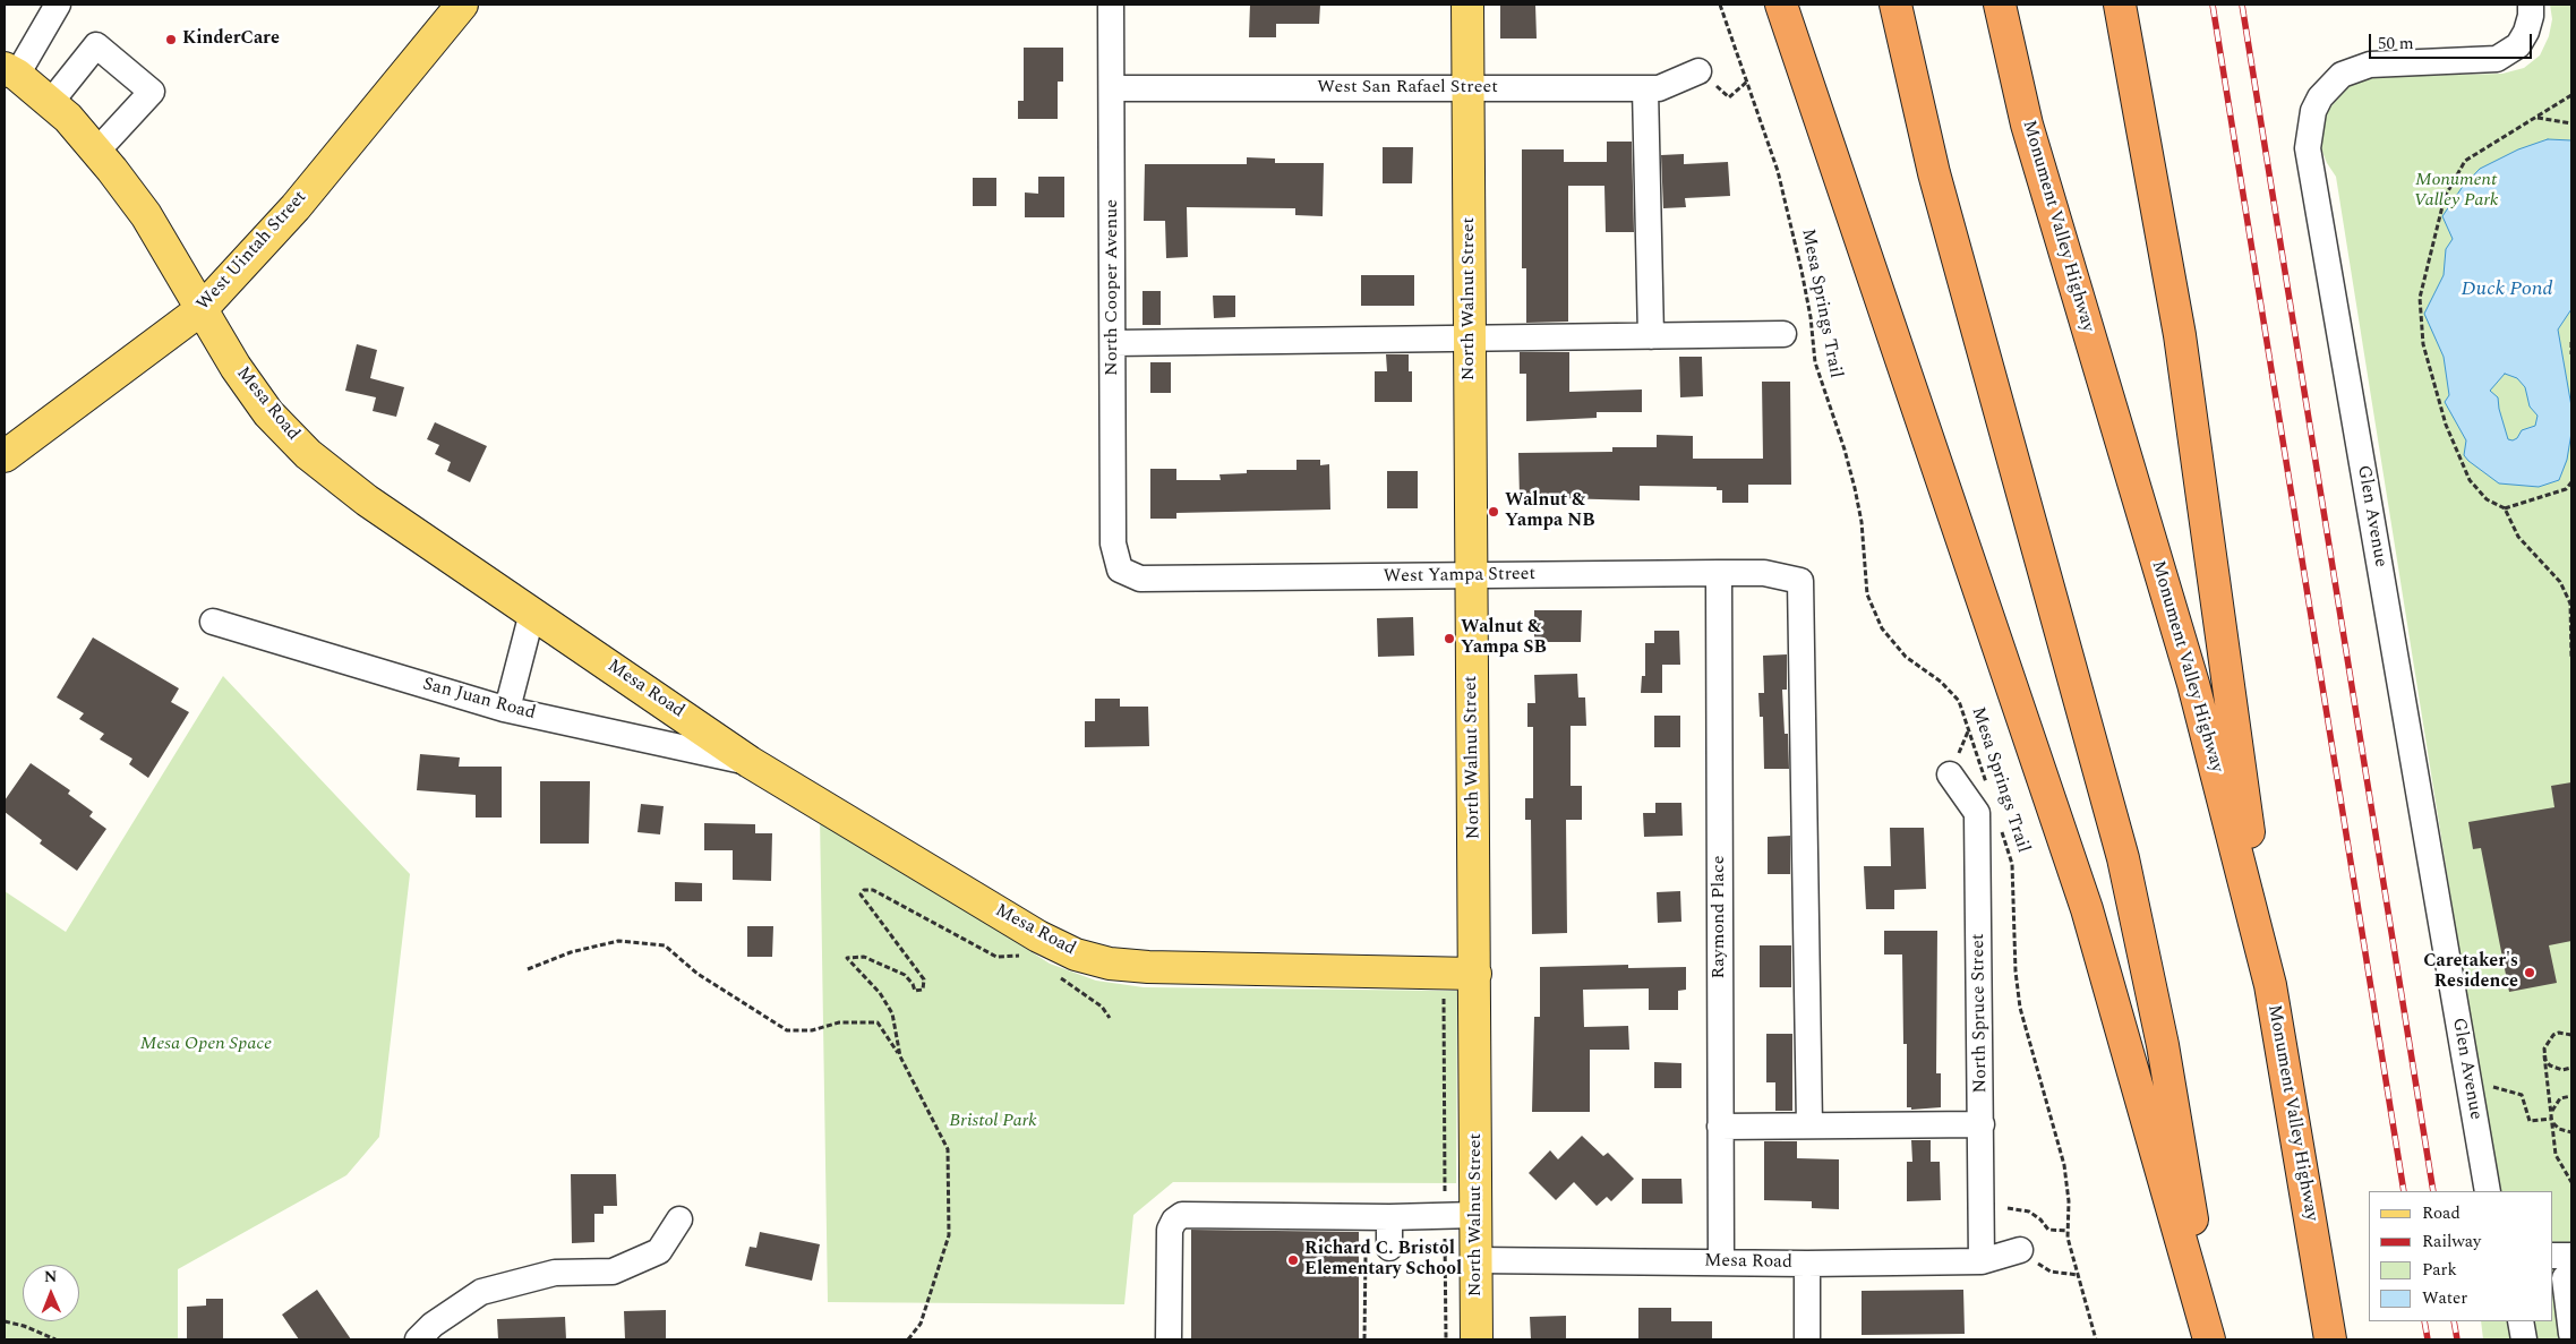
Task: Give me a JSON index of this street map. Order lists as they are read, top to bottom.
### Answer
{
  "streets": {
    "highway": ["Monument Valley Highway"],
    "main road": ["West Uintah Street", "North Walnut Street", "Mesa Road"],
    "street": [
      "West San Rafael Street",
      "North Cooper Avenue",
      "Glen Avenue",
      "West Yampa Street",
      "San Juan Road",
      "Raymond Place",
      "North Spruce Street"
    ],
    "path": ["Mesa Springs Trail"]
  },
  "crossings": [
    ["West San Rafael Street", "North Cooper Avenue"],
    ["West San Rafael Street", "North Walnut Street"],
    ["West Uintah Street", "Mesa Road"],
    ["North Cooper Avenue", "West Yampa Street"],
    ["North Walnut Street", "Mesa Road"],
    ["North Walnut Street", "West Yampa Street"],
    ["Mesa Road", "San Juan Road"],
    ["Mesa Road", "Raymond Place"],
    ["Mesa Road", "North Spruce Street"],
    ["West Yampa Street", "Raymond Place"]
  ],
  "water": ["Duck Pond"],
  "parks": ["Monument Valley Park", "Mesa Open Space", "Bristol Park"],
  "places": [
    "KinderCare",
    "Walnut & Yampa NB",
    "Walnut & Yampa SB",
    "Caretaker's Residence",
    "Richard C. Bristol Elementary School"
  ],
  "legend": [
    "Road",
    "Railway",
    "Park",
    "Water"
  ],
  "scale_bar": "50 m",
  "north": "top"
}
